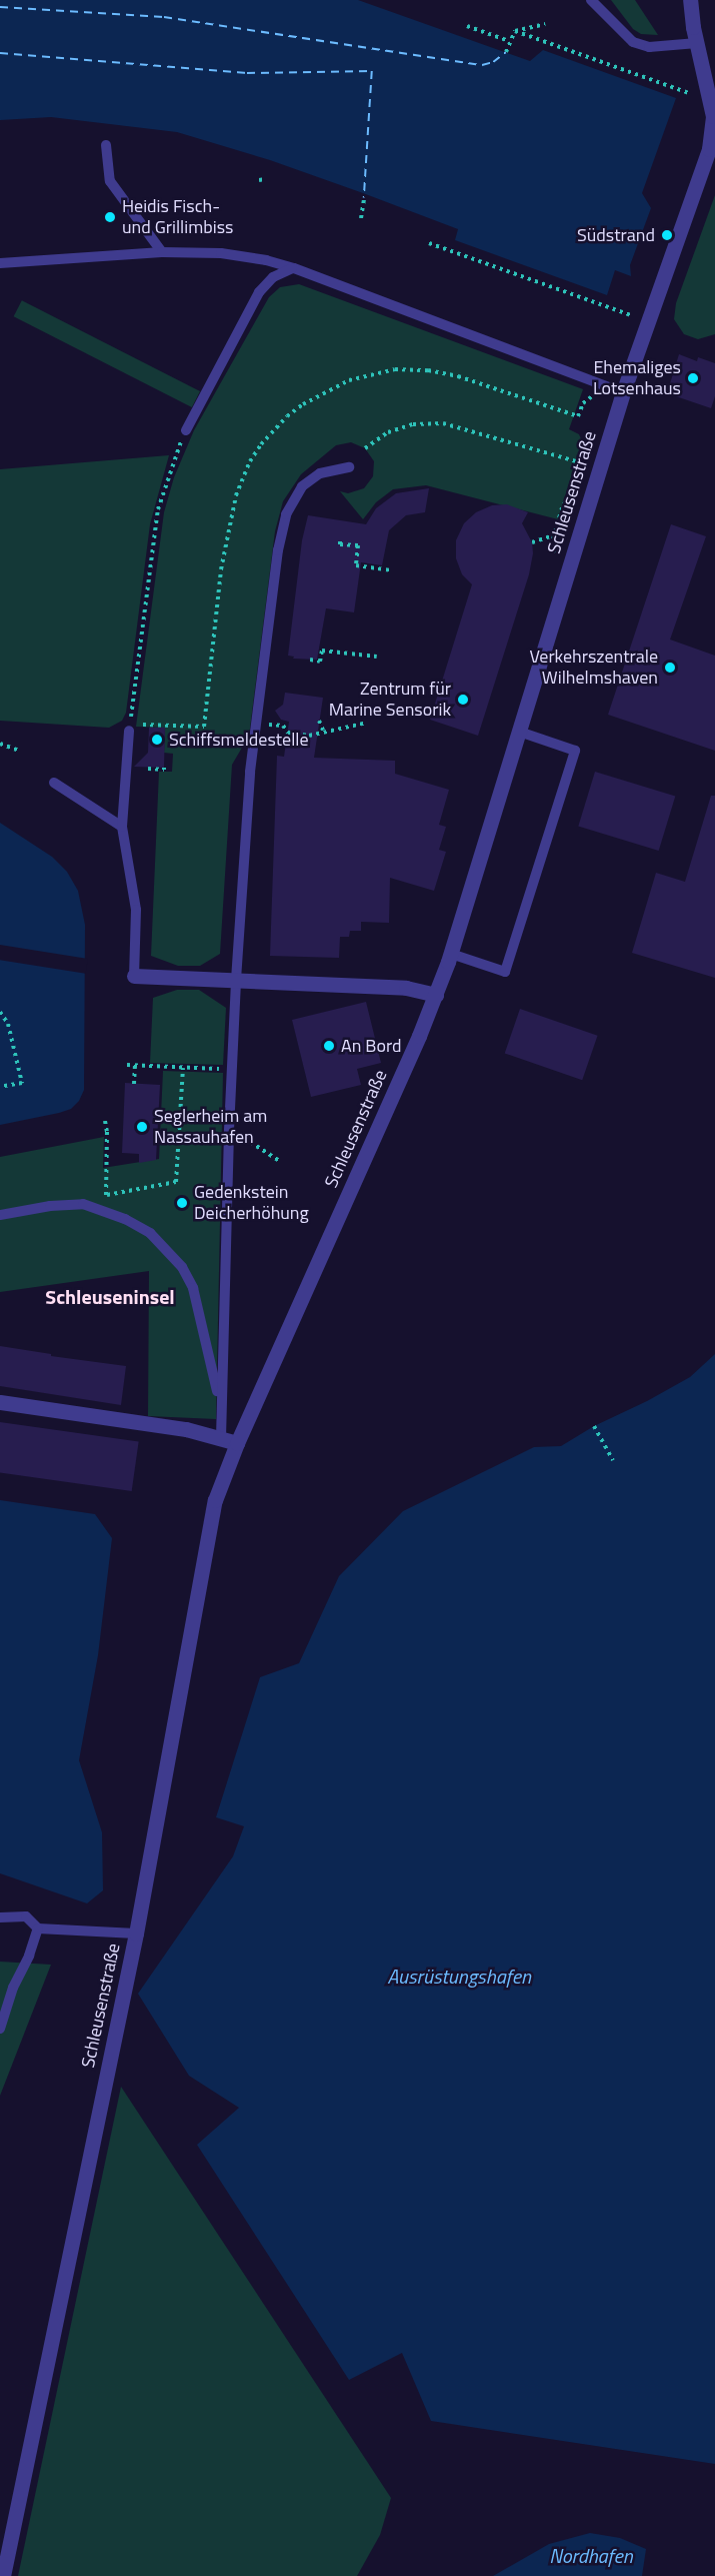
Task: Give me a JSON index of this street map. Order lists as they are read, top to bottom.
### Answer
{
  "streets": {
    "street": ["Schleusenstraße"]
  },
  "districts": ["Schleuseninsel"],
  "water": ["Ausrüstungshafen", "Nordhafen"],
  "places": [
    "Heidis Fisch- und Grillimbiss",
    "Südstrand",
    "Ehemaliges Lotsenhaus",
    "Verkehrszentrale Wilhelmshaven",
    "Zentrum für Marine Sensorik",
    "Schiffsmeldestelle",
    "An Bord",
    "Seglerheim am Nassauhafen",
    "Gedenkstein Deicherhöhung"
  ]
}
